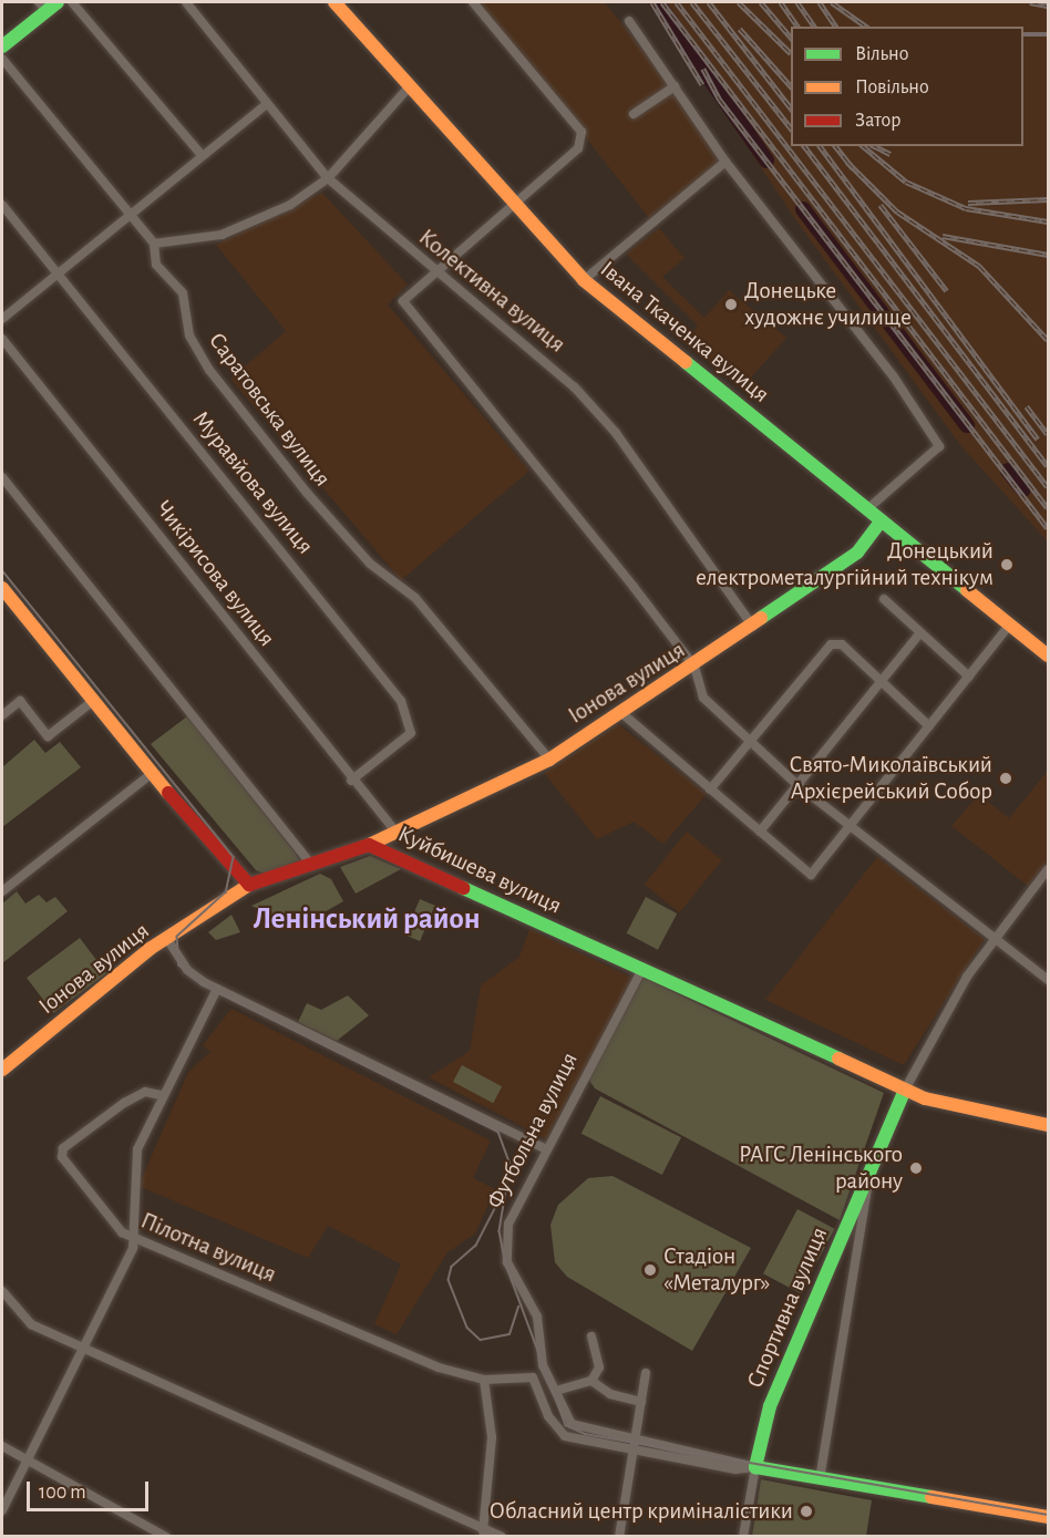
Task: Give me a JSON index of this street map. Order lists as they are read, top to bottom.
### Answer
{
  "streets": {
    "main road": [
      "Івана Ткаченка вулиця",
      "Іонова вулиця",
      "Куйбишева вулиця",
      "Футбольна вулиця",
      "Спортивна вулиця"
    ],
    "street": [
      "Колективна вулиця",
      "Саратовська вулиця",
      "Муравйова вулиця",
      "Чикірисова вулиця",
      "Пілотна вулиця"
    ]
  },
  "crossings": [
    ["Колективна вулиця", "Іонова вулиця"],
    ["Івана Ткаченка вулиця", "Іонова вулиця"],
    ["Саратовська вулиця", "Іонова вулиця"],
    ["Муравйова вулиця", "Чикірисова вулиця"],
    ["Чикірисова вулиця", "Іонова вулиця"],
    ["Іонова вулиця", "Куйбишева вулиця"],
    ["Куйбишева вулиця", "Футбольна вулиця"],
    ["Куйбишева вулиця", "Спортивна вулиця"],
    ["Футбольна вулиця", "Пілотна вулиця"],
    ["Футбольна вулиця", "Спортивна вулиця"]
  ],
  "districts": ["Ленінський район"],
  "places": [
    "Донецьке художнє училище",
    "Донецький електрометалургійний технікум",
    "Свято-Миколаївський Архієрейський Собор",
    "РАГС Ленінського району",
    "Стадіон «Металург»",
    "Обласний центр криміналістики"
  ],
  "legend": ["Вільно", "Повільно", "Затор"],
  "scale_bar": "100 m"
}
